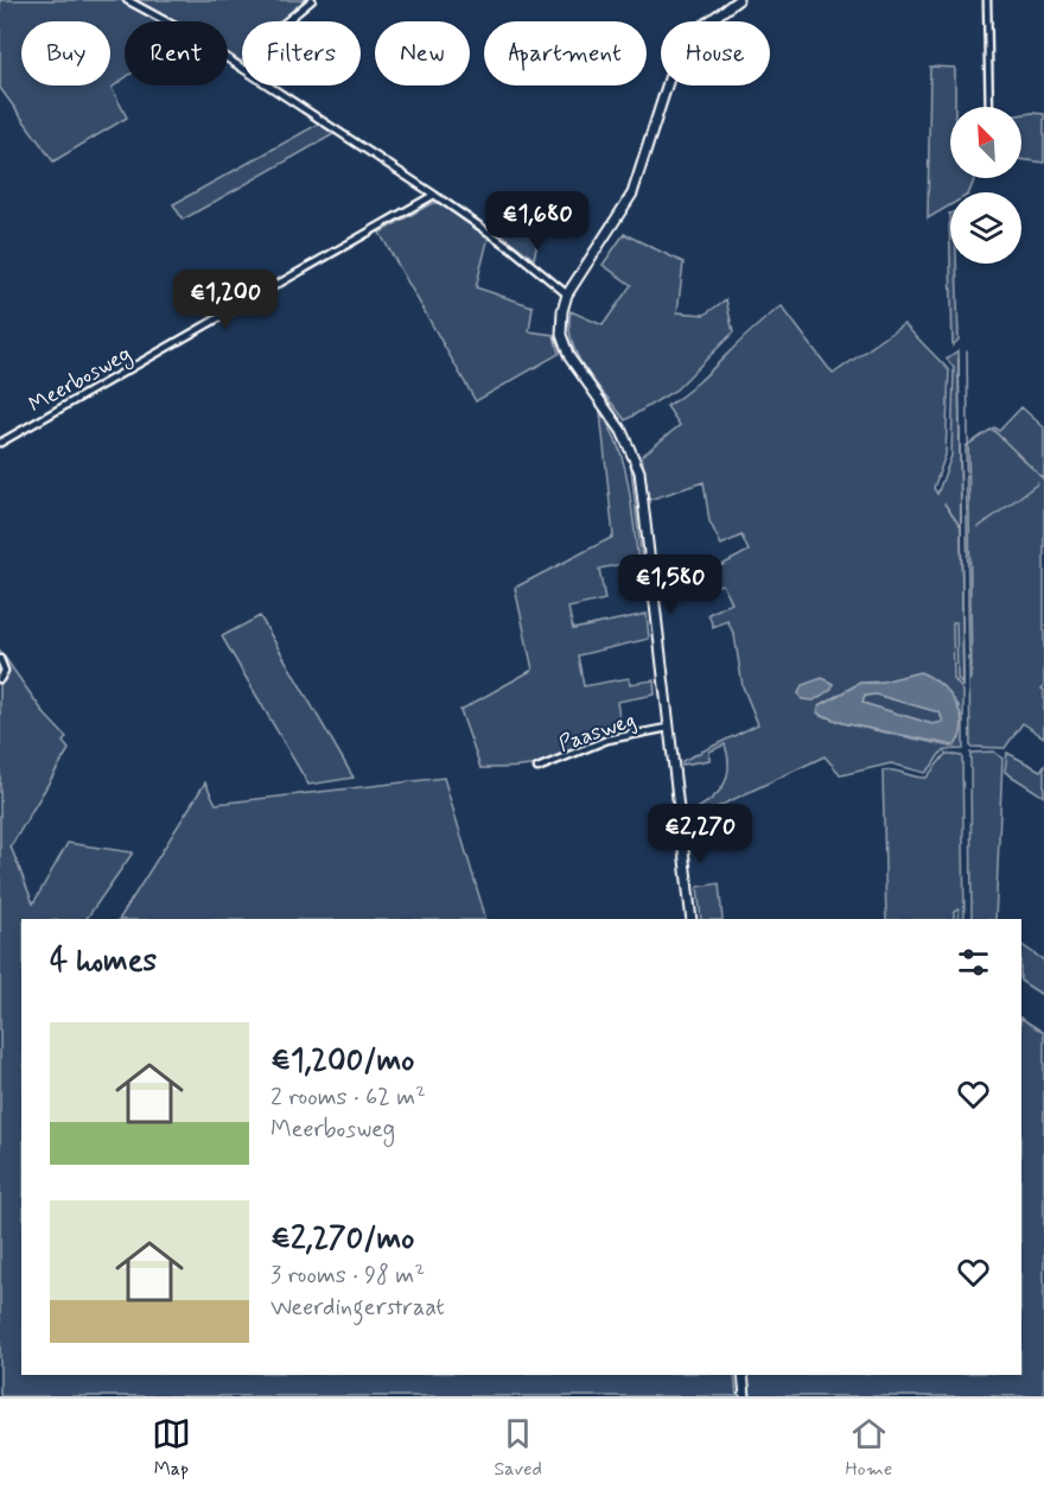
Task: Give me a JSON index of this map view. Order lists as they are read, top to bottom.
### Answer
{
  "streets": {
    "street": ["Meerbosweg", "Paasweg"]
  },
  "north": "top left",
  "page": {
    "chip": [
      "Buy",
      "Rent",
      "Filters",
      "New",
      "Apartment",
      "House"
    ],
    "price": [
      "€1,680",
      "€1,200",
      "€1,580",
      "€2,270"
    ],
    "heading": "4 homes",
    "list": [
      {
        "name": "€1,200/mo",
        "note": "2 rooms · 62 m² · Meerbosweg"
      },
      {
        "name": "€2,270/mo",
        "note": "3 rooms · 98 m² · Weerdingerstraat"
      }
    ],
    "tabs": ["Map", "Saved", "Home"]
  }
}
